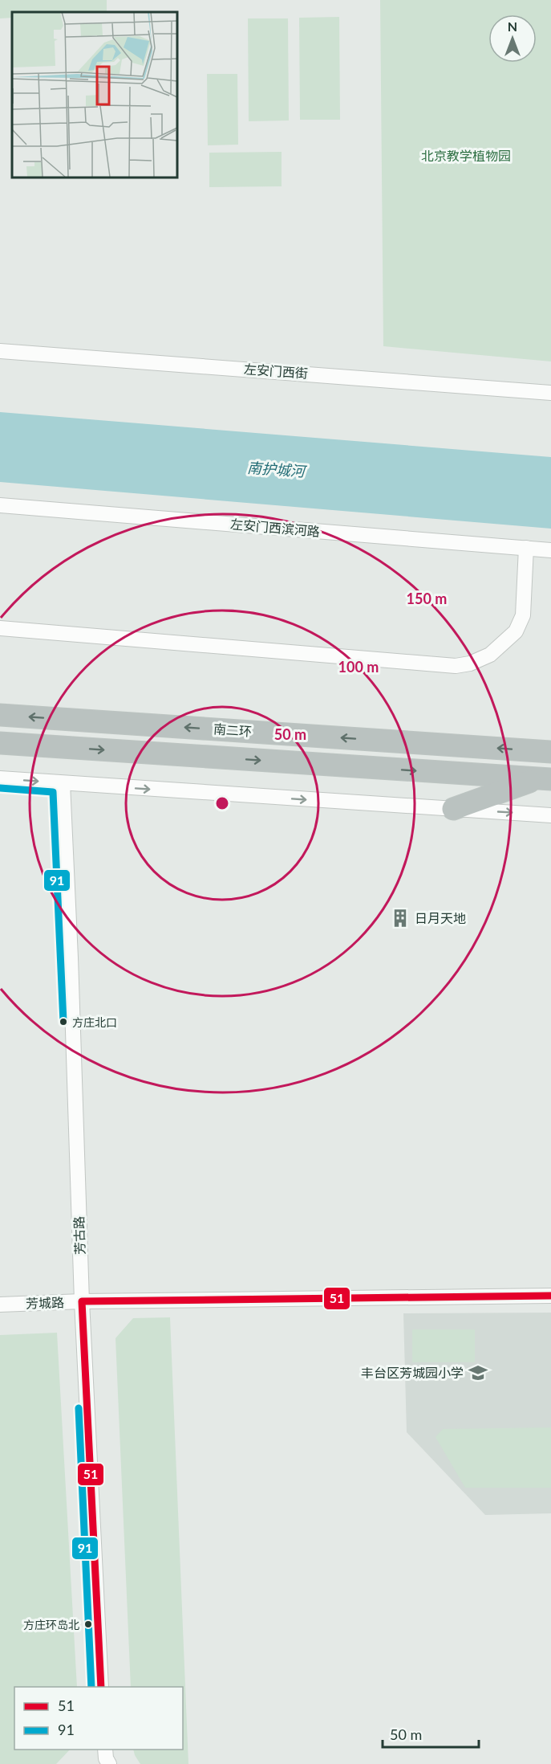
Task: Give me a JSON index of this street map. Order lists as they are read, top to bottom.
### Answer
{
  "streets": {
    "highway": ["南二环"],
    "street": [
      "左安门西街",
      "左安门西滨河路",
      "芳古路",
      "芳城路"
    ]
  },
  "crossings": [
    ["芳古路", "芳城路"]
  ],
  "water": ["南护城河"],
  "parks": ["北京教学植物园"],
  "places": {
    "building": ["日月天地"],
    "other": ["方庄北口", "方庄环岛北"],
    "school or university": ["丰台区芳城园小学"]
  },
  "lines": ["transit line 91", "transit line 51"],
  "legend": ["51", "91"],
  "scale_bar": "50 m",
  "north": "top",
  "rings": ["150 m", "100 m", "50 m"]
}
